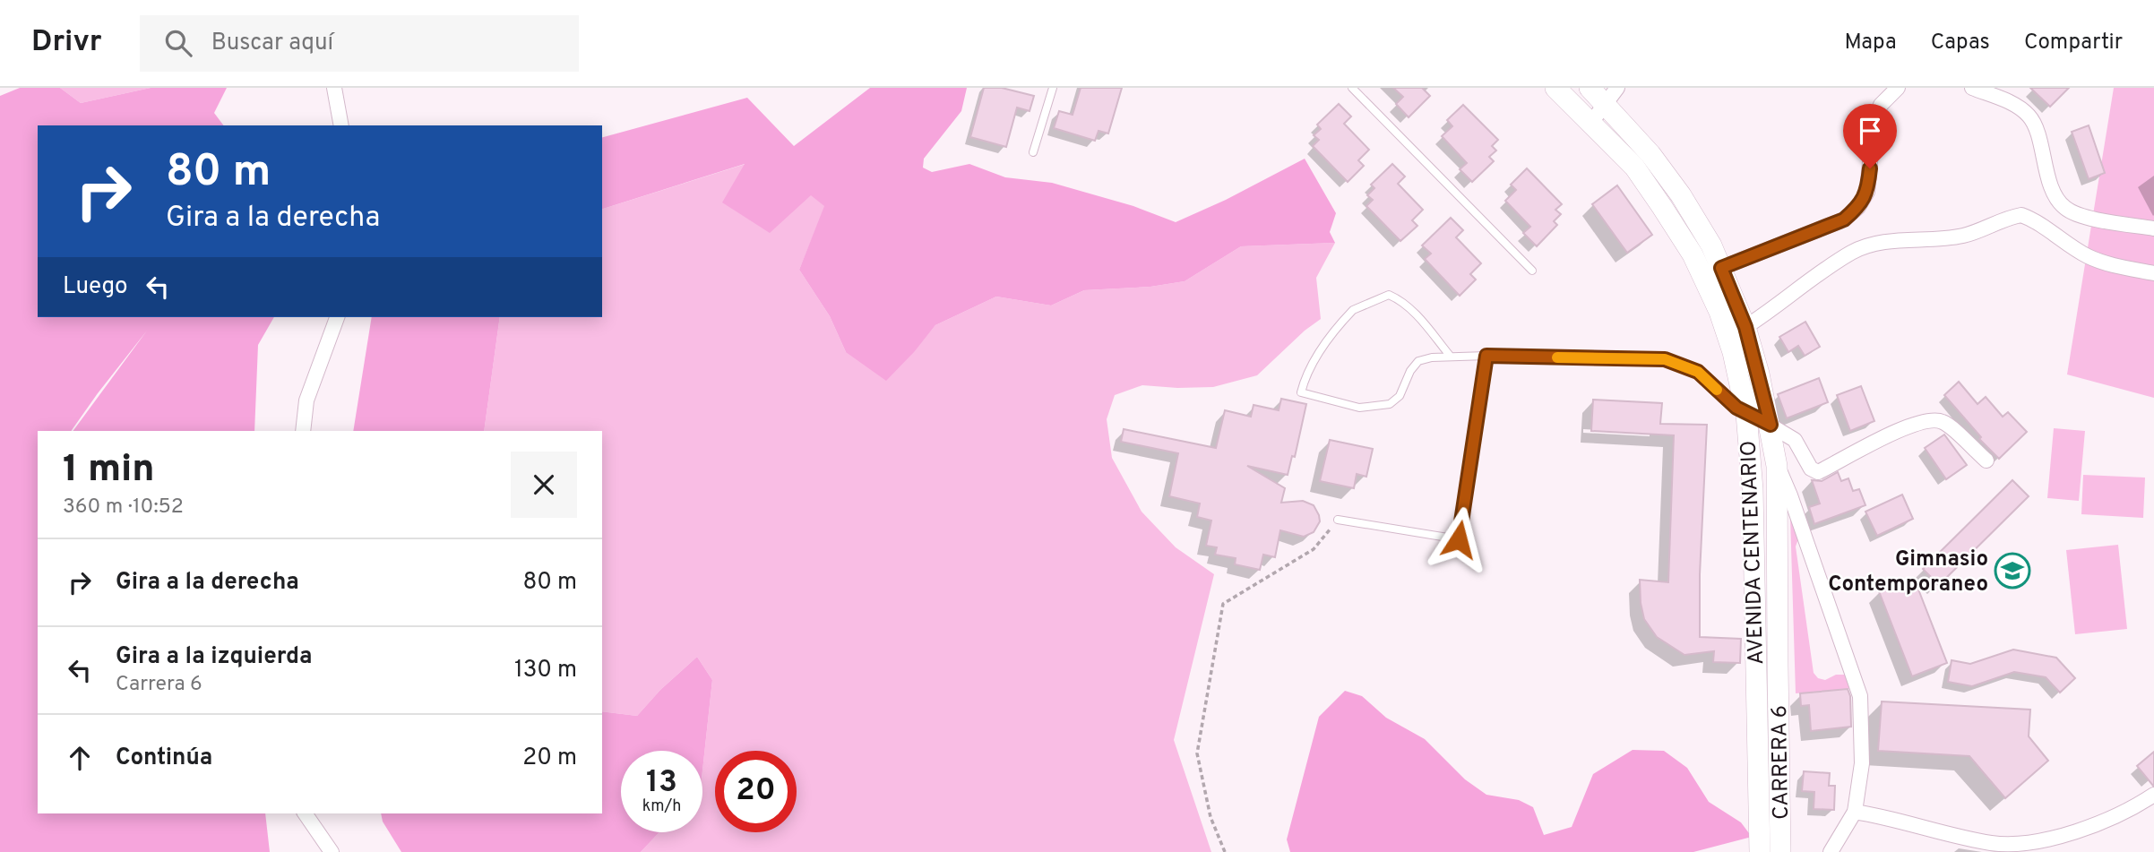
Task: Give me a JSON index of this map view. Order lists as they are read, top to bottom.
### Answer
{
  "streets": {
    "main road": ["AVENIDA CENTENARIO", "CARRERA 6"]
  },
  "places": {
    "school or university": ["Gimnasio Contemporaneo"]
  },
  "page": {
    "header": "Drivr",
    "search": "Buscar aquí",
    "nav": ["Mapa", "Capas", "Compartir"],
    "turn": ["80 m", "Gira a la derecha"],
    "then": "Luego",
    "heading": ["1 min", "360 m · 10:52"],
    "list": [
      {
        "name": "Gira a la derecha",
        "value": "80 m"
      },
      {
        "name": "Gira a la izquierda",
        "note": "Carrera 6",
        "value": "130 m"
      },
      {
        "name": "Continúa",
        "value": "20 m"
      }
    ],
    "speed": "13 km/h",
    "limit": "20"
  }
}
